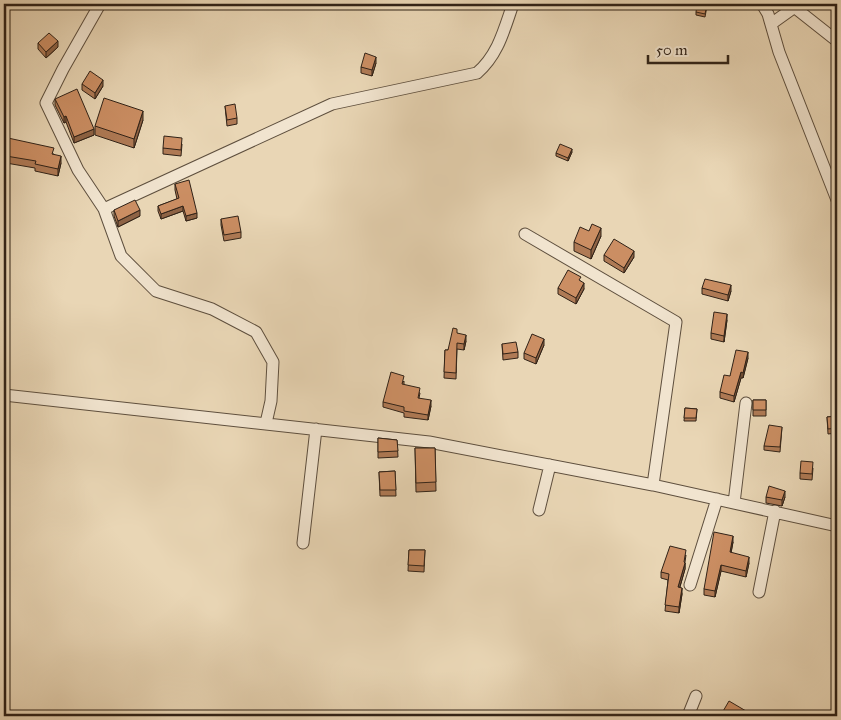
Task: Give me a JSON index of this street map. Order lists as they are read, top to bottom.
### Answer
{
  "scale_bar": "50 m"
}
